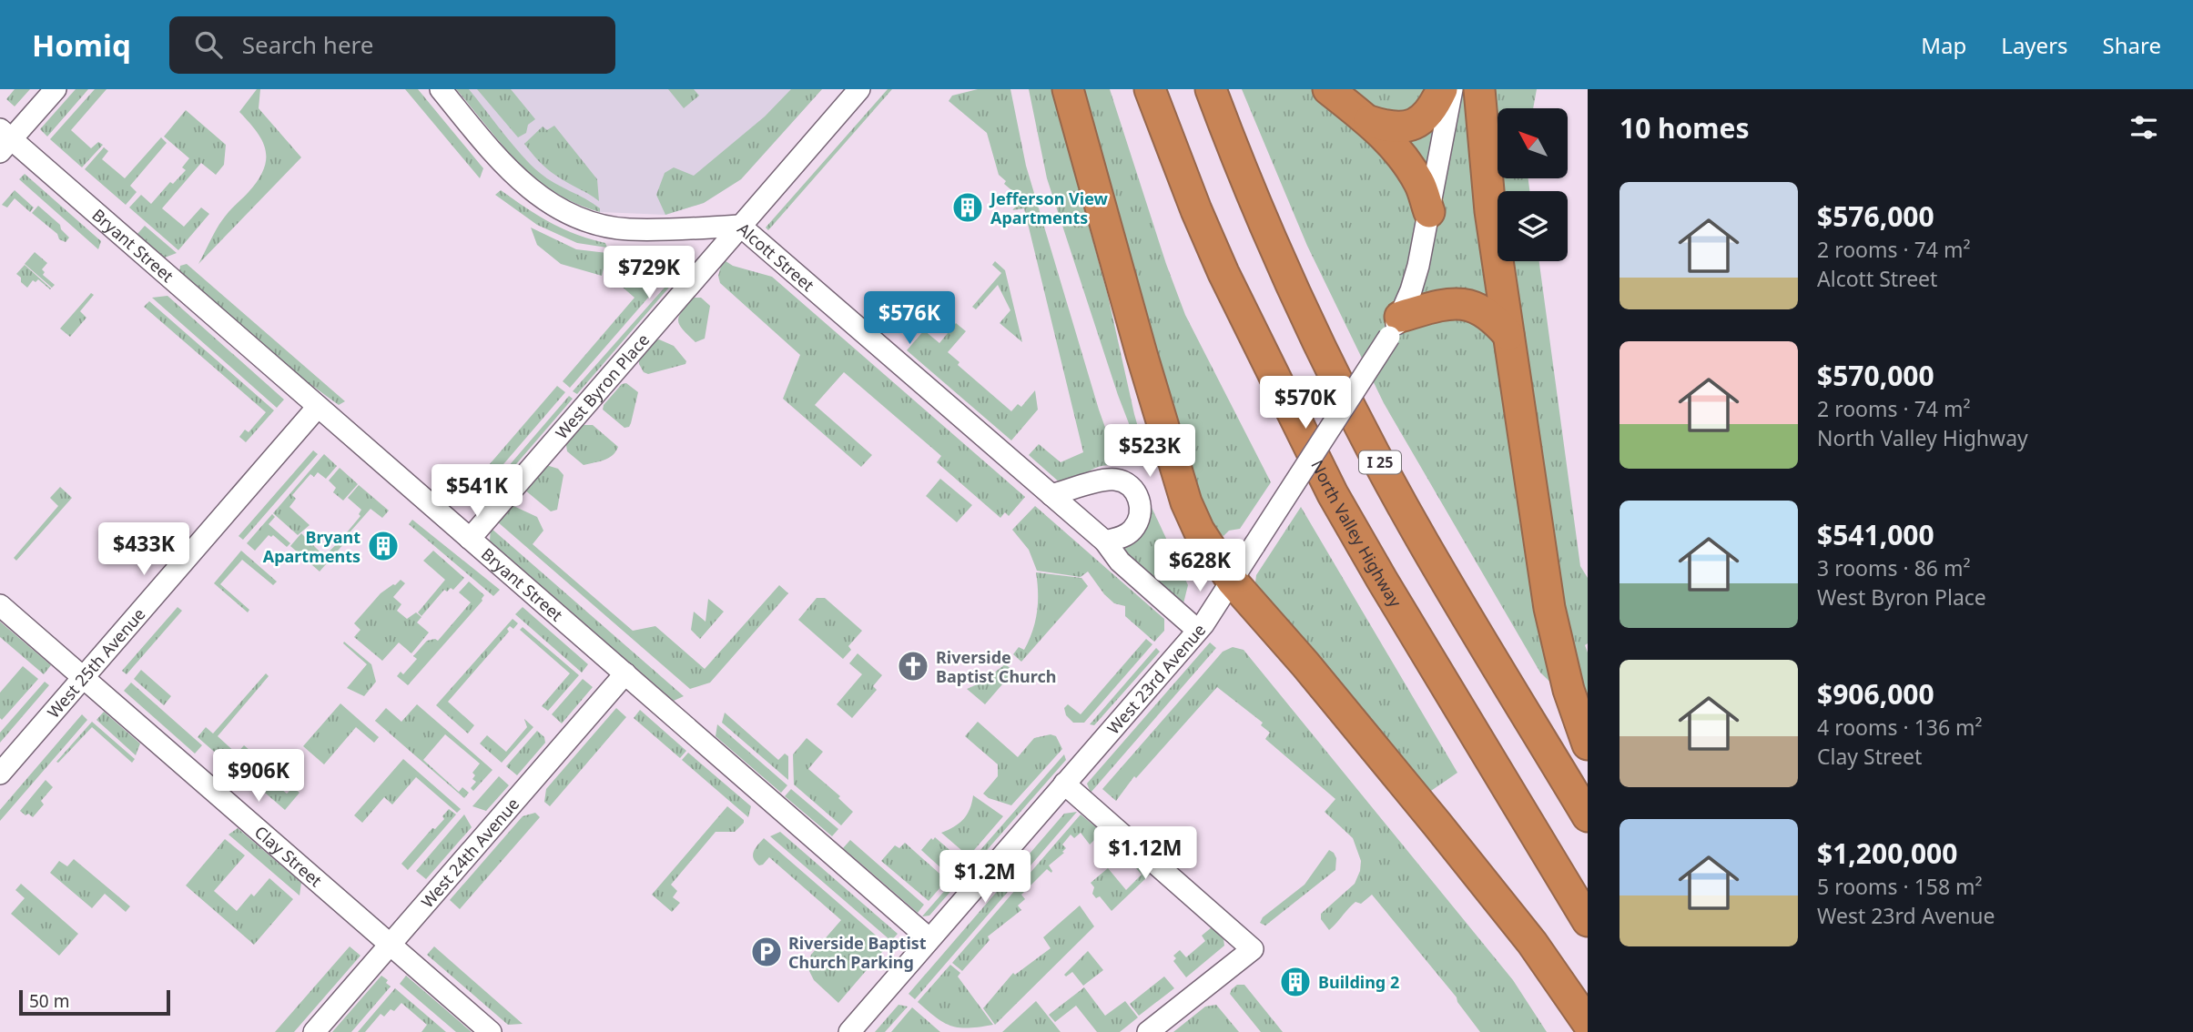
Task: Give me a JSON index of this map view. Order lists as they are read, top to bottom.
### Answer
{
  "streets": {
    "highway": ["I 25", "North Valley Highway"],
    "street": [
      "Bryant Street",
      "Alcott Street",
      "West Byron Place",
      "West 25th Avenue",
      "West 23rd Avenue",
      "West 24th Avenue",
      "Clay Street"
    ]
  },
  "crossings": [
    ["Bryant Street", "West Byron Place"],
    ["Bryant Street", "West 25th Avenue"],
    ["Bryant Street", "West 23rd Avenue"],
    ["Bryant Street", "West 24th Avenue"],
    ["Alcott Street", "West Byron Place"],
    ["Alcott Street", "West 23rd Avenue"],
    ["West 25th Avenue", "Clay Street"],
    ["West 24th Avenue", "Clay Street"]
  ],
  "places": {
    "building": ["Jefferson View Apartments", "Bryant Apartments", "Building 2"],
    "church": ["Riverside Baptist Church"],
    "parking": ["Riverside Baptist Church Parking"]
  },
  "scale_bar": "50 m",
  "north": "top left",
  "page": {
    "header": "Homiq",
    "search": "Search here",
    "nav": ["Map", "Layers", "Share"],
    "heading": "10 homes",
    "list": [
      {
        "name": "$576,000",
        "note": "2 rooms · 74 m² · Alcott Street"
      },
      {
        "name": "$570,000",
        "note": "2 rooms · 74 m² · North Valley Highway"
      },
      {
        "name": "$541,000",
        "note": "3 rooms · 86 m² · West Byron Place"
      },
      {
        "name": "$906,000",
        "note": "4 rooms · 136 m² · Clay Street"
      },
      {
        "name": "$1,200,000",
        "note": "5 rooms · 158 m² · West 23rd Avenue"
      }
    ],
    "price": [
      "$729K",
      "$576K",
      "$570K",
      "$523K",
      "$541K",
      "$433K",
      "$628K",
      "$906K",
      "$1.12M",
      "$1.2M"
    ],
    "scale": "50 m"
  }
}
